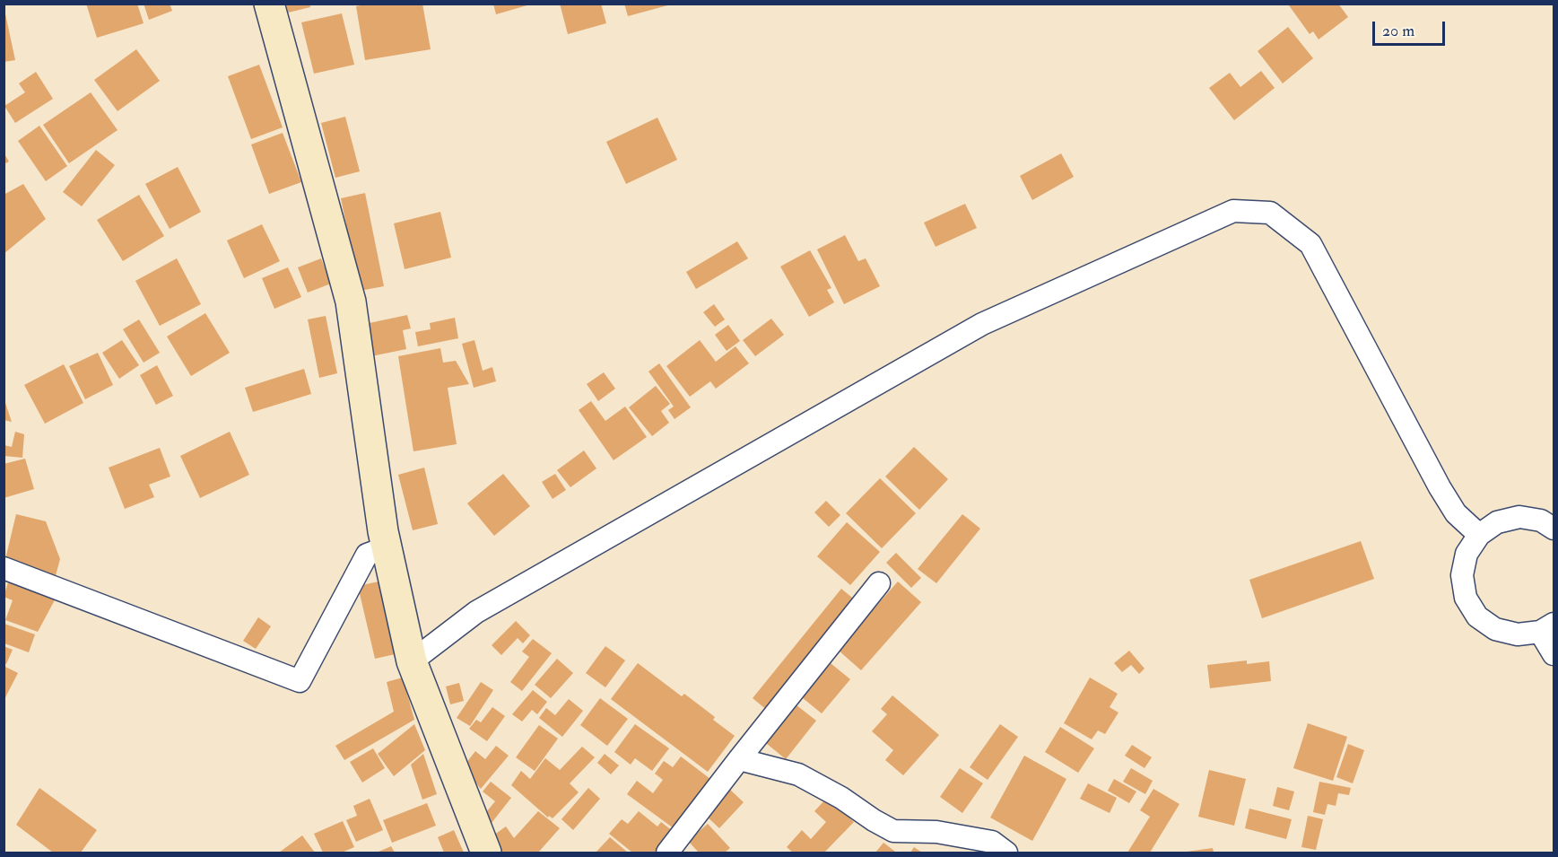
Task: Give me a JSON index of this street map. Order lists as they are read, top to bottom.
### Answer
{
  "scale_bar": "20 m"
}
